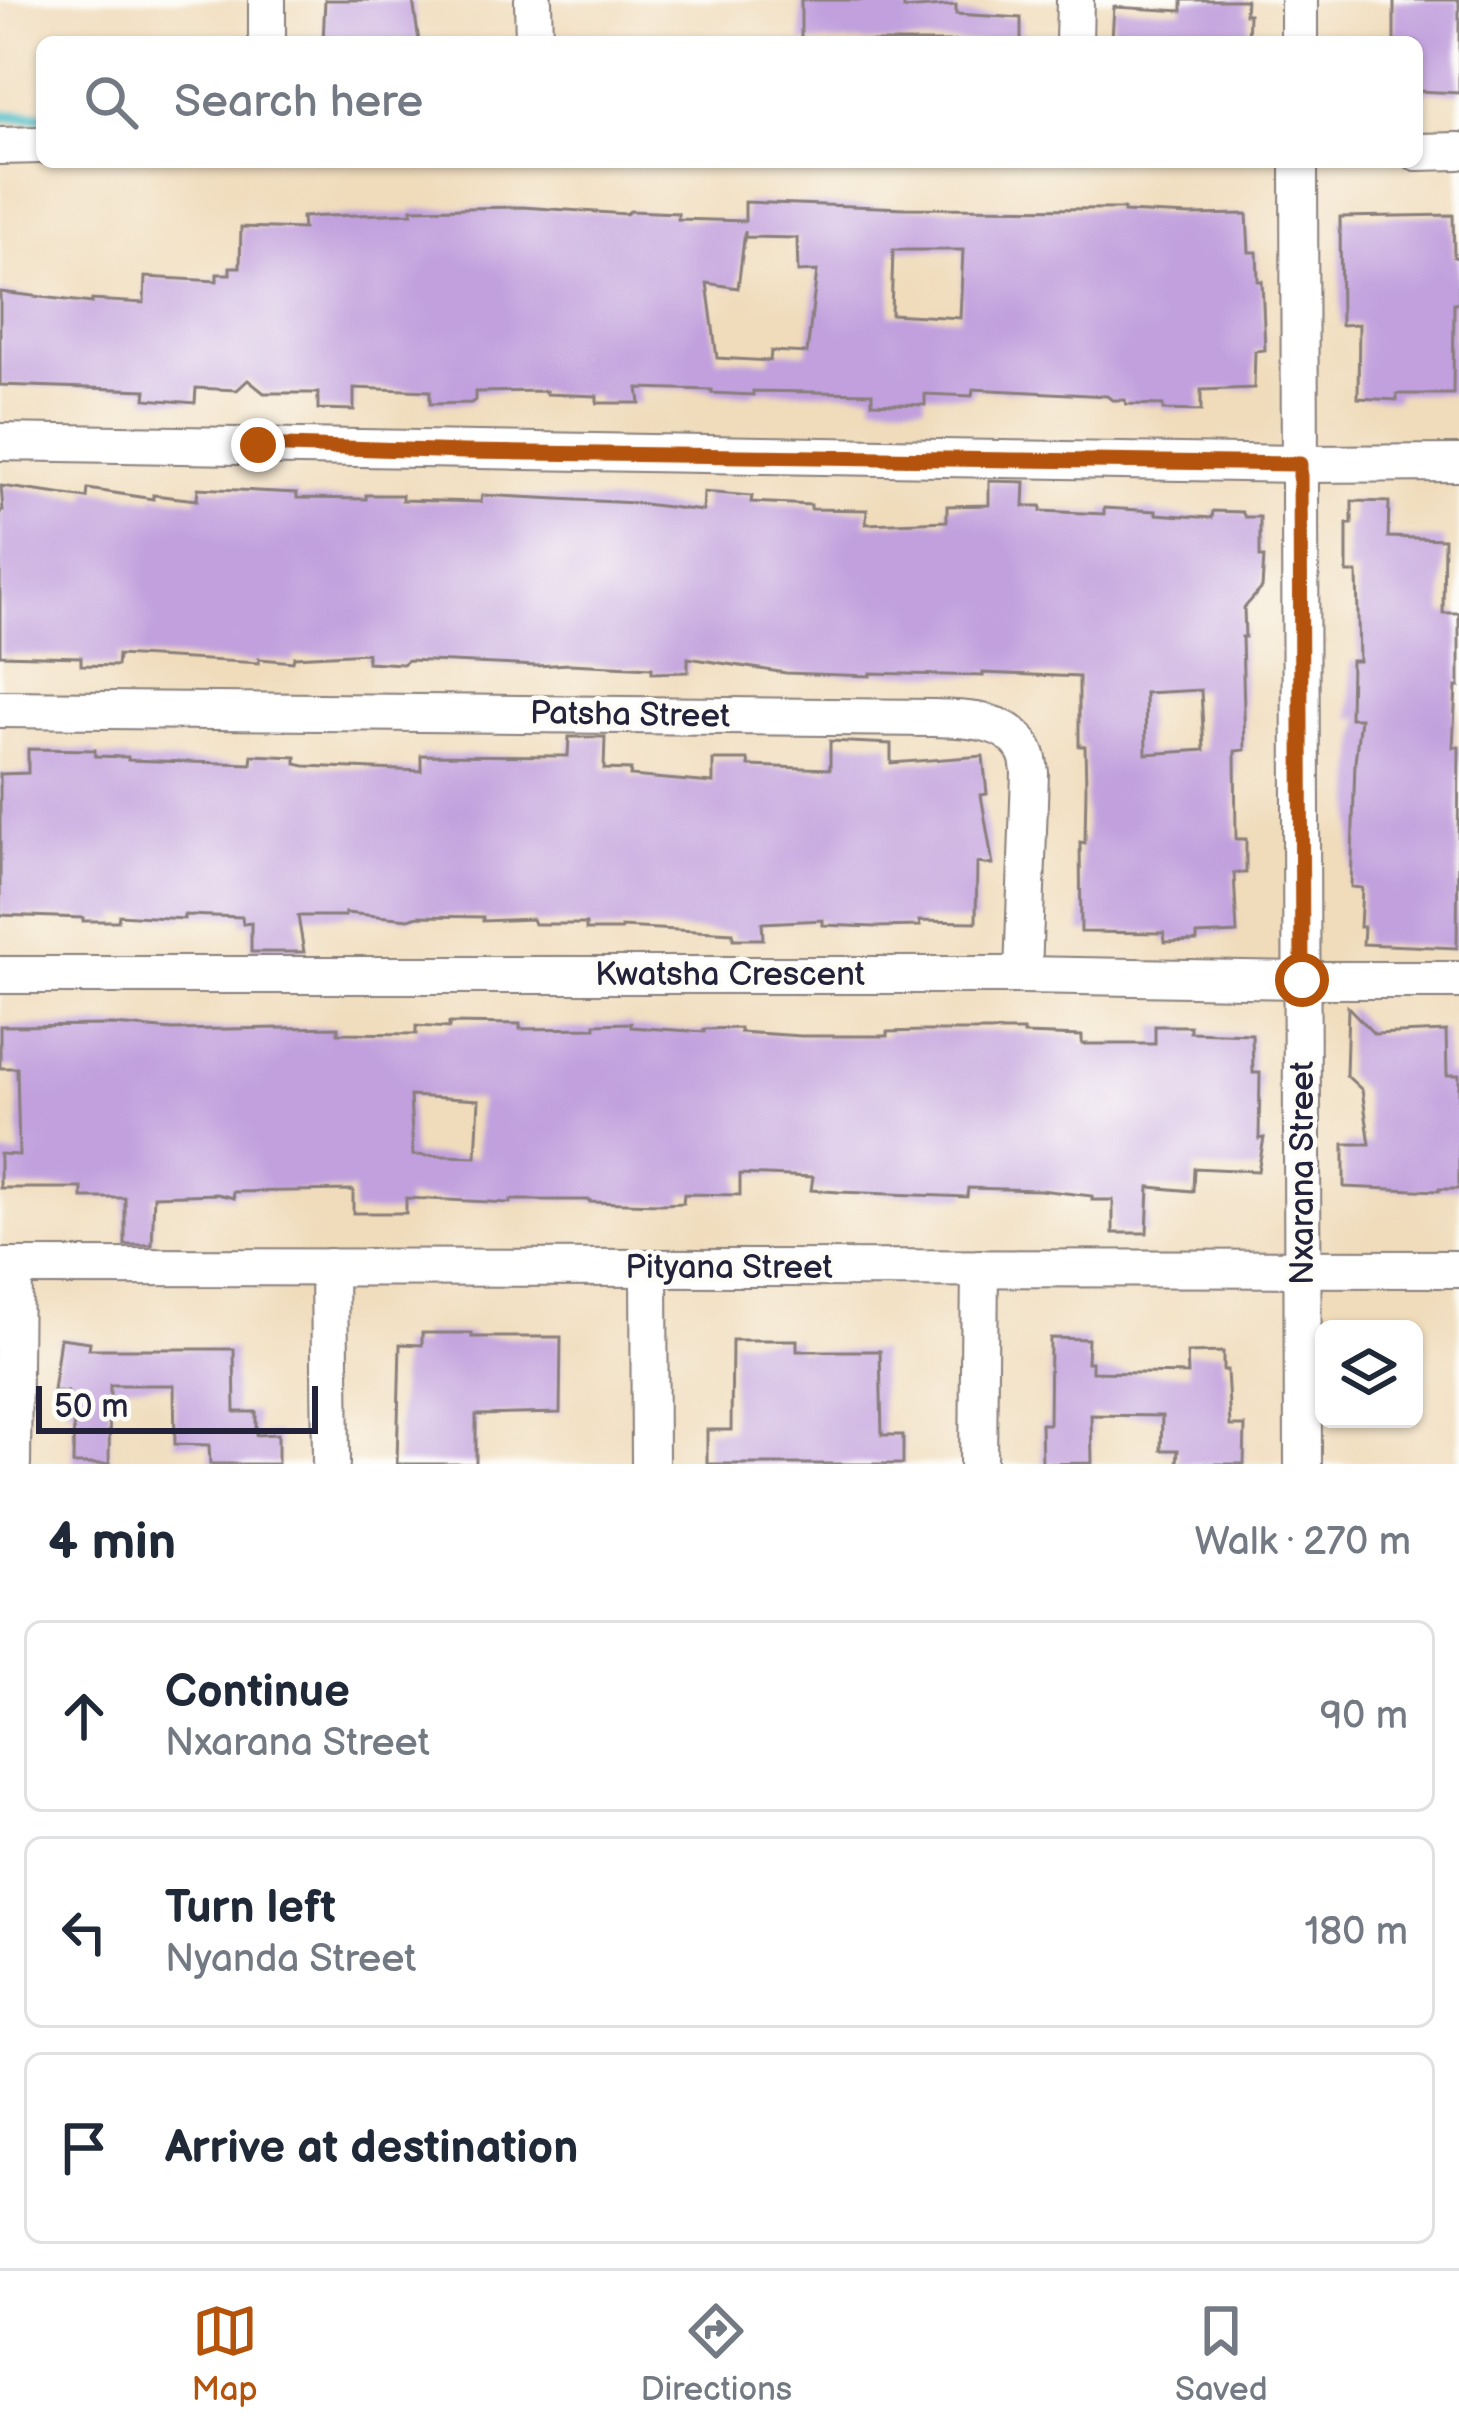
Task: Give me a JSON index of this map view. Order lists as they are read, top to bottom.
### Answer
{
  "streets": {
    "street": [
      "Patsha Street",
      "Kwatsha Crescent",
      "Nxarana Street",
      "Pityana Street"
    ]
  },
  "crossings": [
    ["Patsha Street", "Kwatsha Crescent"],
    ["Kwatsha Crescent", "Nxarana Street"],
    ["Nxarana Street", "Pityana Street"]
  ],
  "scale_bar": "50 m",
  "page": {
    "search": "Search here",
    "scale": "50 m",
    "heading": ["4 min", "Walk · 270 m"],
    "list": [
      ["Continue", "Nxarana Street", "90 m"],
      ["Turn left", "Nyanda Street", "180 m"],
      "Arrive at destination"
    ],
    "nav": ["Map", "Directions", "Saved"]
  }
}
